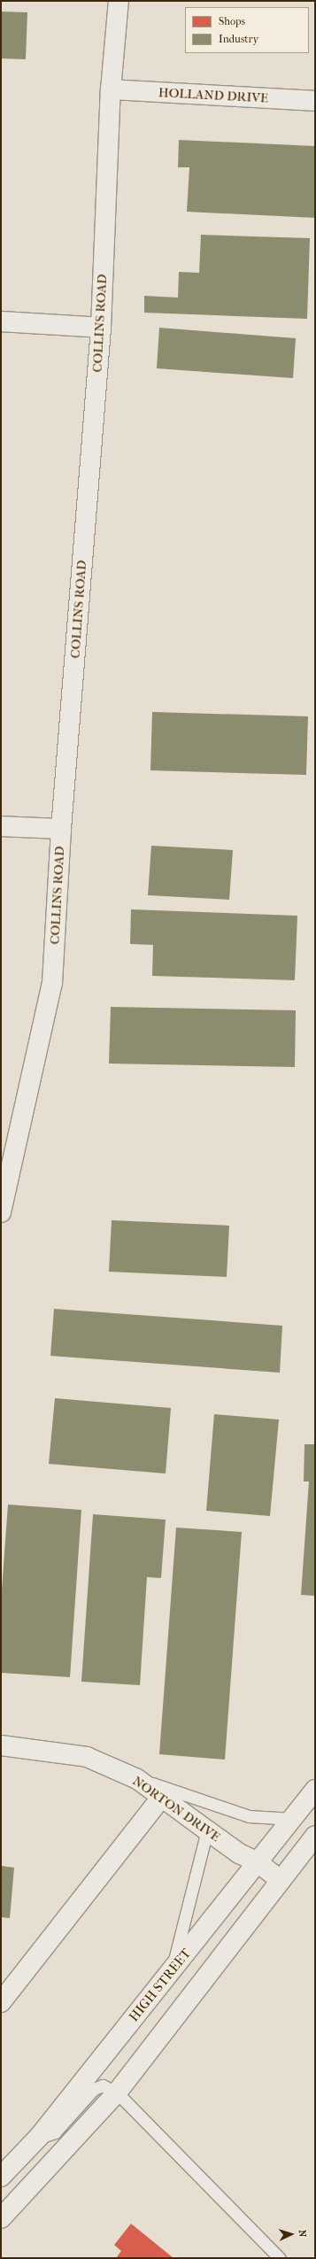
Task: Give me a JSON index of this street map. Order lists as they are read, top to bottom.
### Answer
{
  "streets": {
    "street": [
      "HOLLAND DRIVE",
      "COLLINS ROAD",
      "NORTON DRIVE",
      "HIGH STREET"
    ]
  },
  "crossings": [
    ["HOLLAND DRIVE", "COLLINS ROAD"],
    ["NORTON DRIVE", "HIGH STREET"]
  ],
  "legend": ["Shops", "Industry"],
  "north": "right"
}
